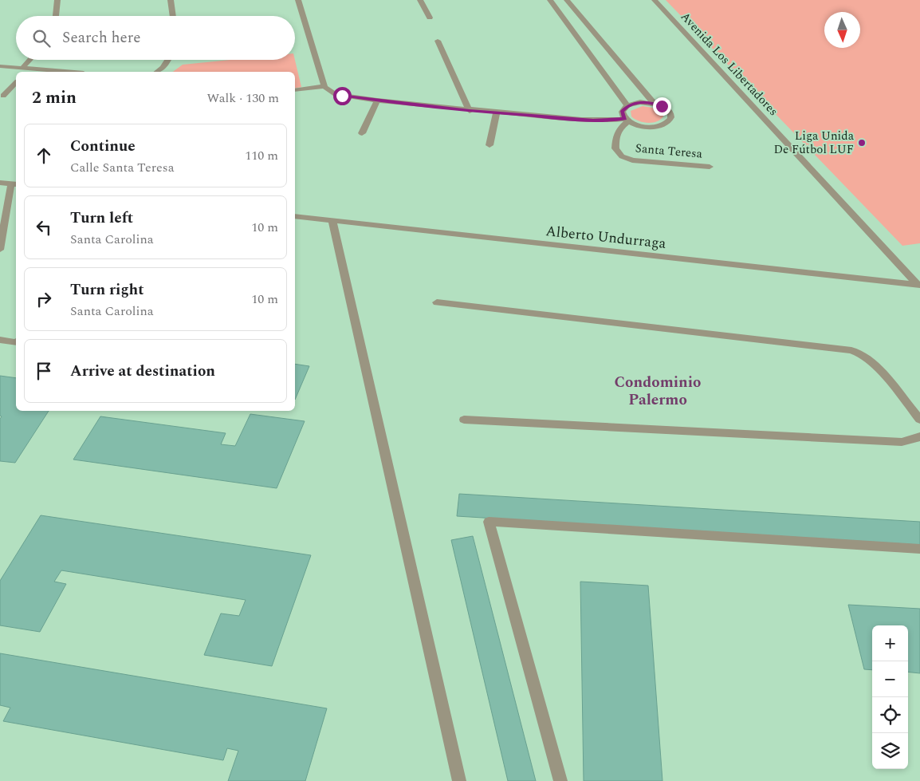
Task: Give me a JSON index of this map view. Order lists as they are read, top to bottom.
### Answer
{
  "streets": {
    "street": ["Avenida Los Libertadores", "Santa Teresa", "Alberto Undurraga"]
  },
  "crossings": [
    ["Avenida Los Libertadores", "Alberto Undurraga"]
  ],
  "districts": ["Condominio Palermo"],
  "places": ["Liga Unida De Fútbol LUF"],
  "north": "bottom",
  "page": {
    "search": "Search here",
    "heading": ["2 min", "Walk · 130 m"],
    "list": [
      ["Continue", "Calle Santa Teresa", "110 m"],
      ["Turn left", "Santa Carolina", "10 m"],
      ["Turn right", "Santa Carolina", "10 m"],
      "Arrive at destination"
    ],
    "map_buttons": ["+", "−"]
  }
}
